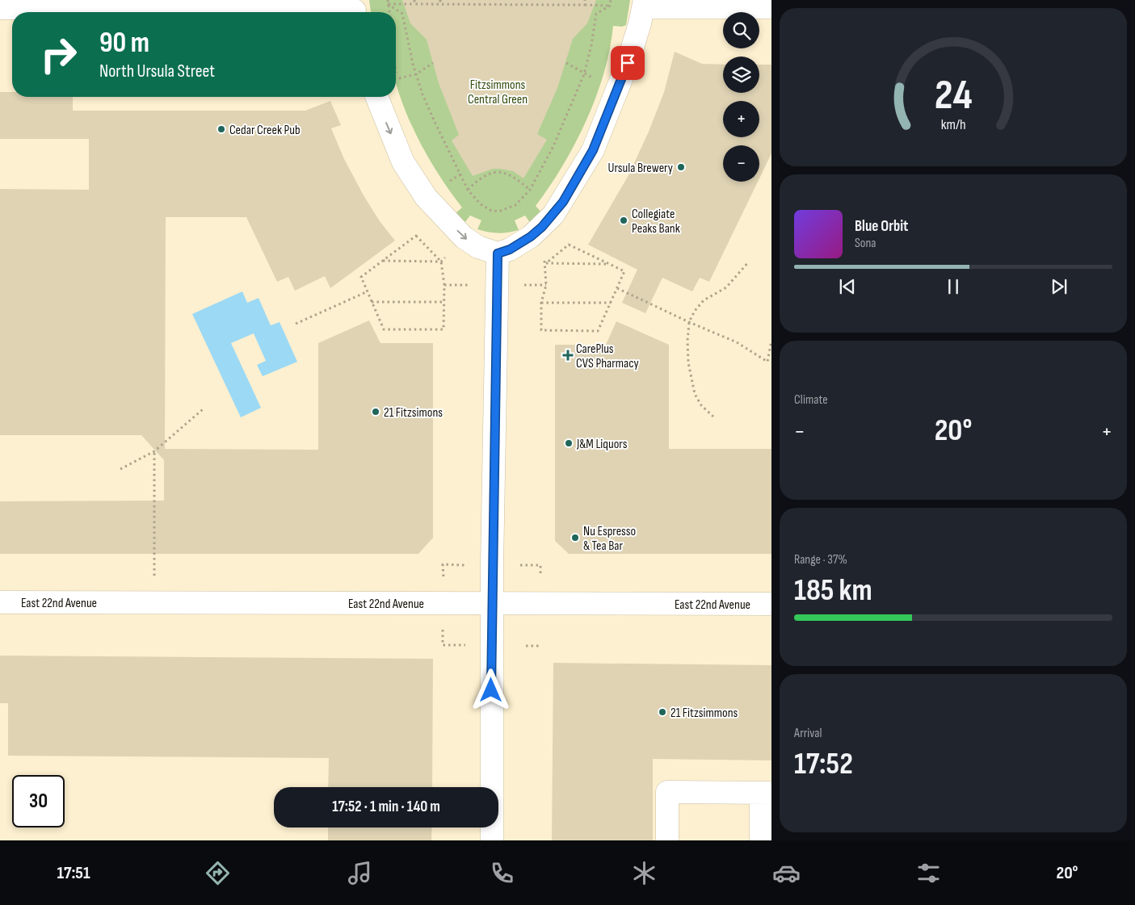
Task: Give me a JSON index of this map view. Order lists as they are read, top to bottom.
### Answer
{
  "streets": {
    "street": ["East 22nd Avenue"]
  },
  "parks": ["Fitzsimmons Central Green"],
  "places": {
    "other": [
      "Cedar Creek Pub",
      "Ursula Brewery",
      "Collegiate Peaks Bank",
      "21 Fitzsimons",
      "J&M Liquors",
      "Nu Espresso & Tea Bar",
      "21 Fitzsimmons"
    ],
    "health": ["CarePlus CVS Pharmacy"]
  },
  "page": {
    "map_buttons": ["+", "−"],
    "turn": ["90 m", "North Ursula Street"],
    "song": ["Blue Orbit", "Sona"],
    "tile": [
      "Climate",
      ["Range · 37%", "185 km"],
      ["Arrival", "17:52"]
    ],
    "heat": ["−", "20°", "+"],
    "limit": "30",
    "trip": "17:52 · 1 min · 140 m",
    "tabs": ["17:51", "20°"],
    "gauge": ["24", "km/h"]
  }
}
